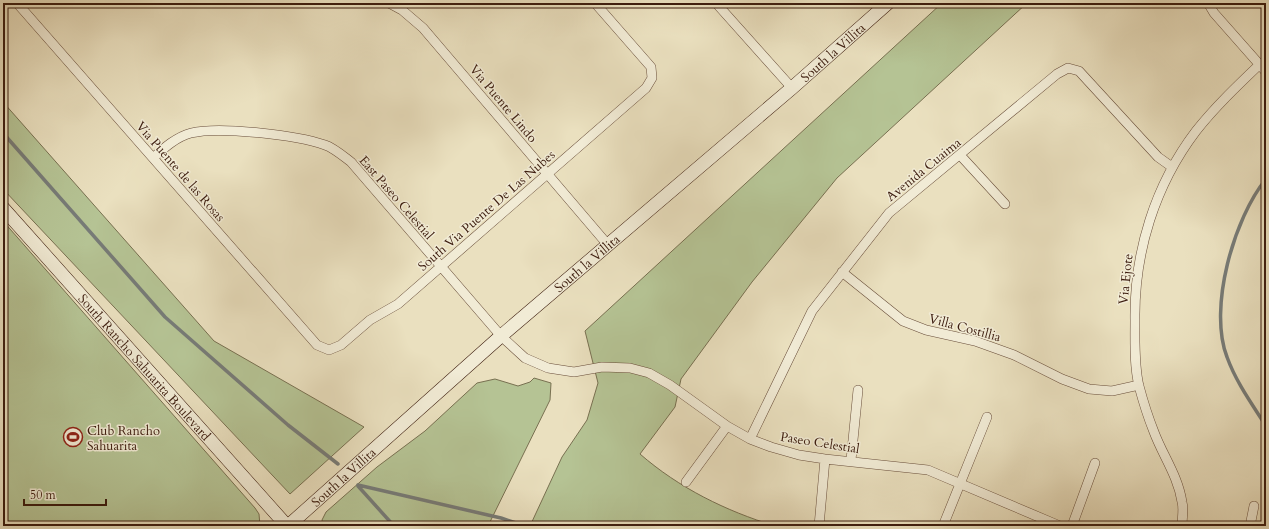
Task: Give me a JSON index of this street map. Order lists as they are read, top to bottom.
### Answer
{
  "streets": {
    "street": [
      "South la Villita",
      "Via Puente Lindo",
      "Avenida Cuaima",
      "Via Puente de las Rosas",
      "East Paseo Celestial",
      "South Via Puente De Las Nubes",
      "Via Ejote",
      "Villa Costillia",
      "South Rancho Sahuarita Boulevard",
      "Paseo Celestial"
    ]
  },
  "crossings": [
    ["South la Villita", "Via Puente Lindo"],
    ["South la Villita", "East Paseo Celestial"],
    ["South la Villita", "South Rancho Sahuarita Boulevard"],
    ["South la Villita", "Paseo Celestial"],
    ["Via Puente Lindo", "South Via Puente De Las Nubes"],
    ["Avenida Cuaima", "Via Ejote"],
    ["Avenida Cuaima", "Villa Costillia"],
    ["Avenida Cuaima", "Paseo Celestial"],
    ["Via Puente de las Rosas", "East Paseo Celestial"],
    ["Via Puente de las Rosas", "South Via Puente De Las Nubes"],
    ["East Paseo Celestial", "South Via Puente De Las Nubes"],
    ["East Paseo Celestial", "Paseo Celestial"],
    ["Via Ejote", "Villa Costillia"]
  ],
  "places": {
    "sports": ["Club Rancho Sahuarita"]
  },
  "scale_bar": "50 m"
}
